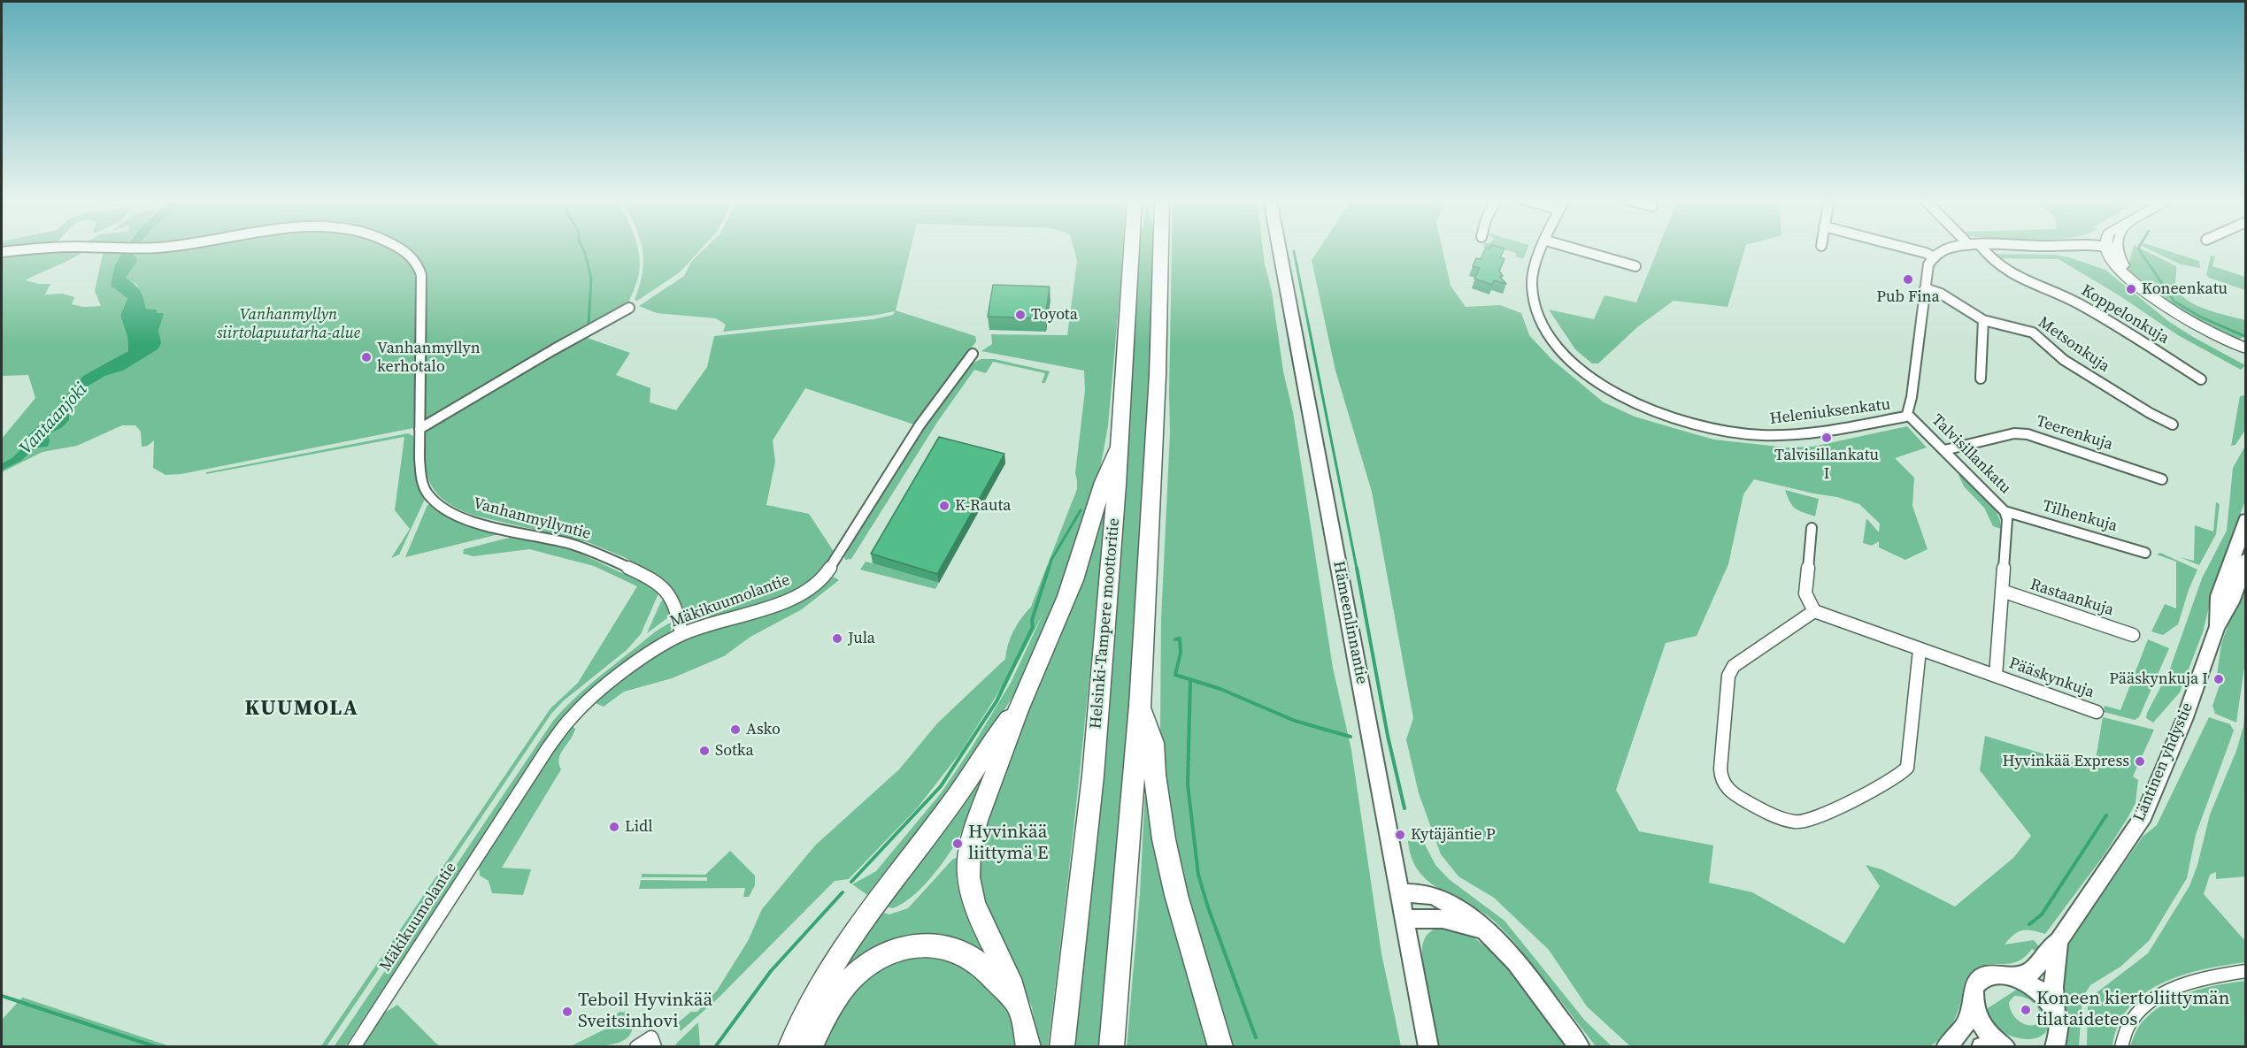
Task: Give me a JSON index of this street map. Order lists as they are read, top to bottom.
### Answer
{
  "streets": {
    "highway": ["Helsinki-Tampere moottoritie"],
    "main road": ["Hämeenlinnantie", "Läntinen yhdystie"],
    "street": [
      "Koppelonkuja",
      "Metsonkuja",
      "Heleniuksenkatu",
      "Teerenkuja",
      "Talvisillankatu",
      "Tilhenkuja",
      "Vanhanmyllyntie",
      "Rastaankuja",
      "Mäkikuumolantie",
      "Pääskynkuja"
    ]
  },
  "crossings": [
    ["Metsonkuja", "Talvisillankatu"],
    ["Heleniuksenkatu", "Talvisillankatu"],
    ["Teerenkuja", "Talvisillankatu"],
    ["Talvisillankatu", "Tilhenkuja"],
    ["Talvisillankatu", "Rastaankuja"],
    ["Talvisillankatu", "Pääskynkuja"],
    ["Vanhanmyllyntie", "Mäkikuumolantie"]
  ],
  "districts": ["KUUMOLA"],
  "water": ["Vantaanjoki"],
  "parks": ["Vanhanmyllyn siirtolapuutarha-alue"],
  "places": [
    "Pub Fina",
    "Koneenkatu",
    "Toyota",
    "Vanhanmyllyn kerhotalo",
    "Talvisillankatu I",
    "K-Rauta",
    "Jula",
    "Pääskynkuja I",
    "Asko",
    "Sotka",
    "Hyvinkää Express",
    "Lidl",
    "Kytäjäntie P",
    "Hyvinkää liittymä E",
    "Koneen kiertoliittymän tilataideteos",
    "Teboil Hyvinkää Sveitsinhovi"
  ]
}
